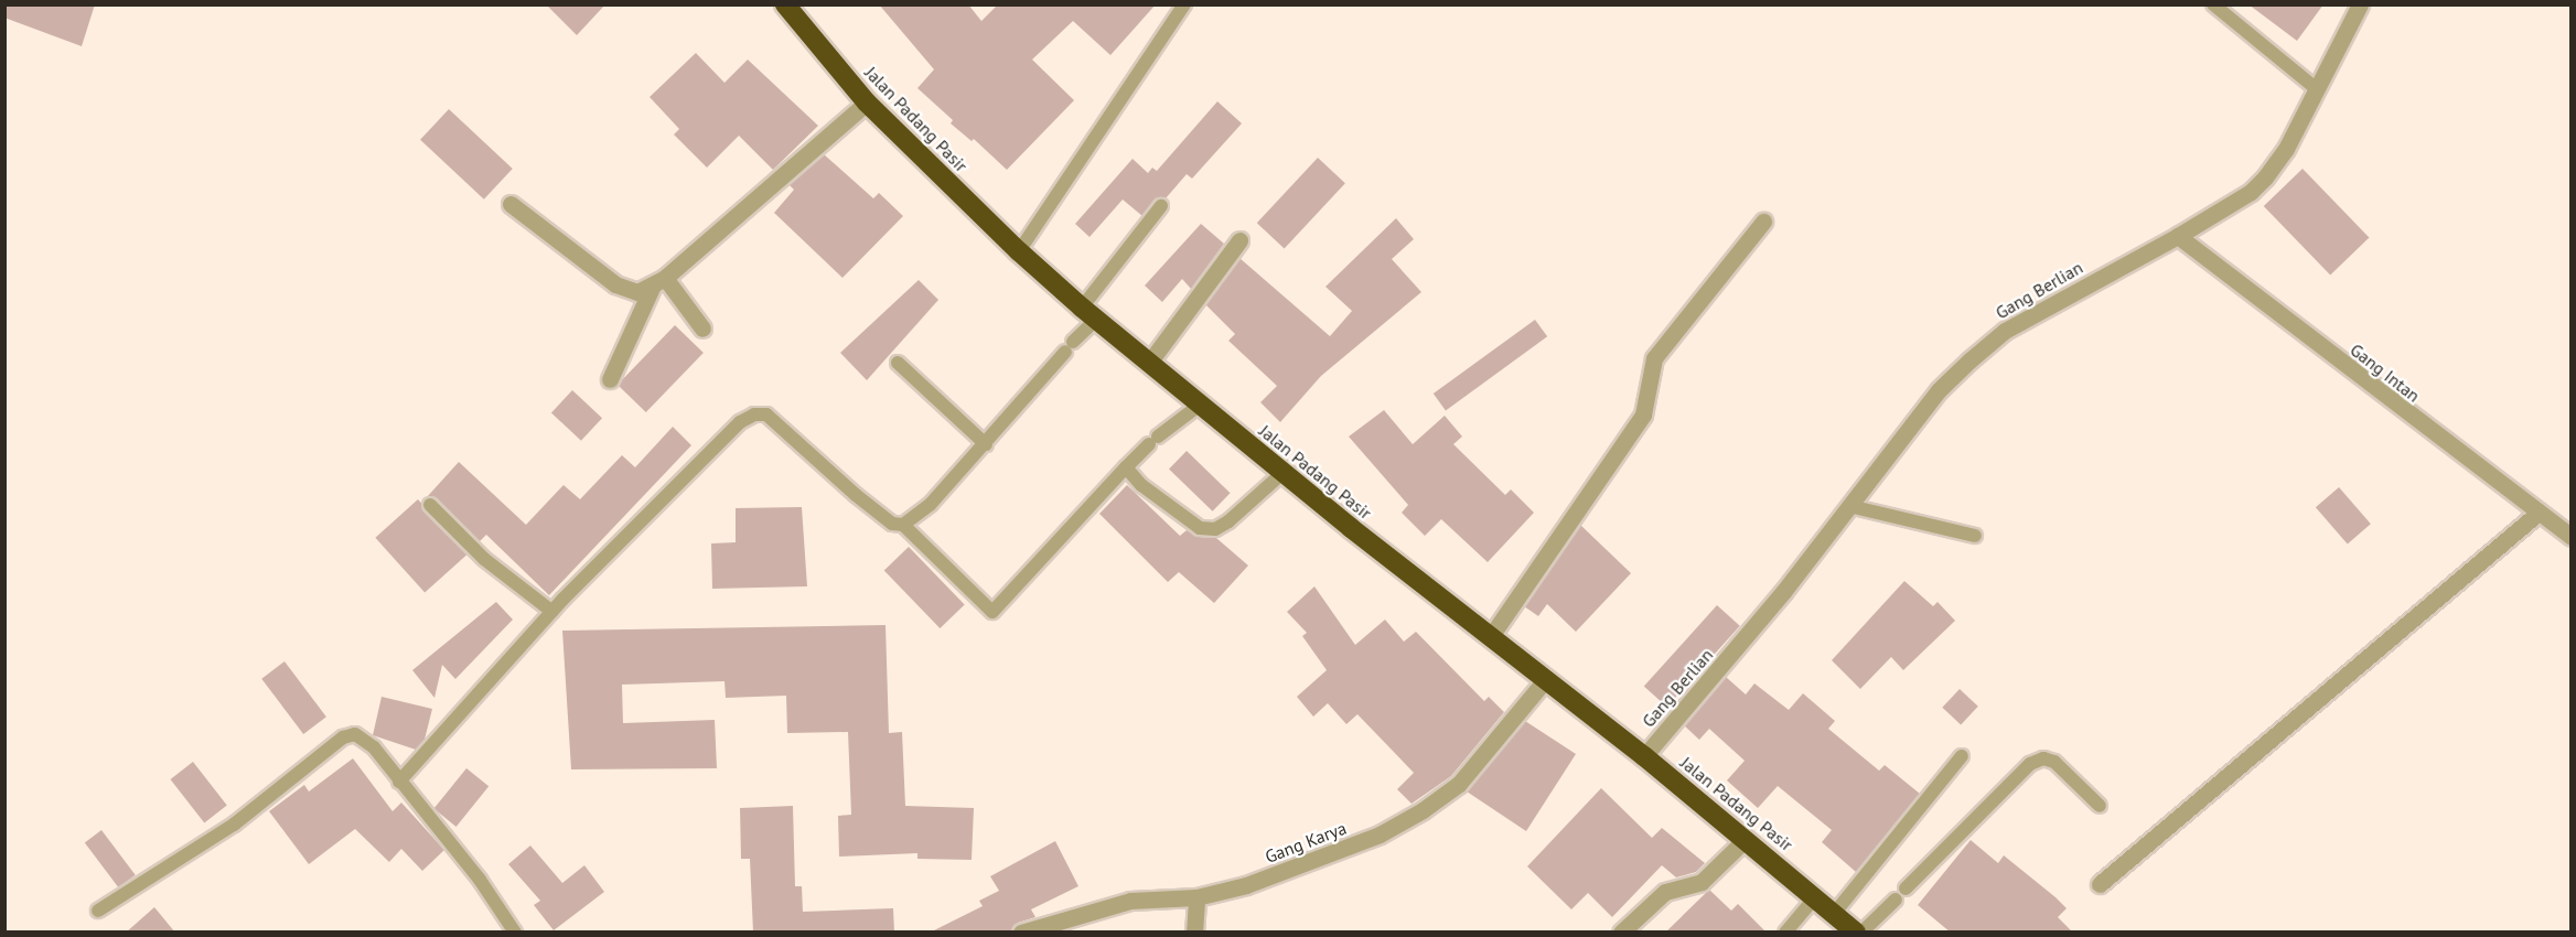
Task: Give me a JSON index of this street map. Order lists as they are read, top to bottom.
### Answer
{
  "streets": {
    "highway": ["Jalan Padang Pasir"],
    "street": ["Gang Berlian", "Gang Intan", "Gang Karya"]
  },
  "crossings": [
    ["Jalan Padang Pasir", "Gang Berlian"],
    ["Jalan Padang Pasir", "Gang Karya"],
    ["Gang Berlian", "Gang Intan"]
  ]
}
